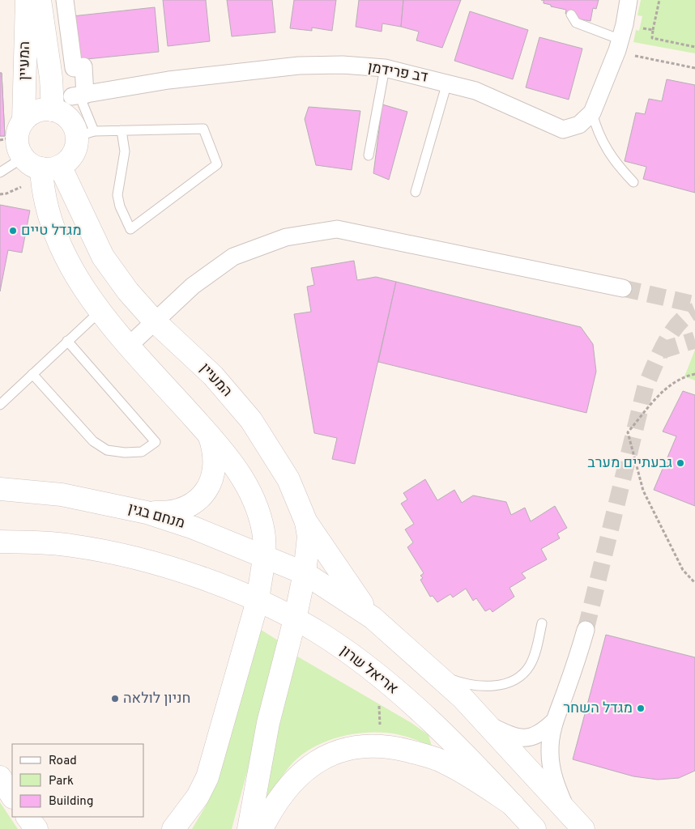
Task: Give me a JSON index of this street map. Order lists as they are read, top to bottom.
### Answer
{
  "streets": {
    "main road": ["המעיין", "מנחם בגין", "אריאל שרון"],
    "street": ["דב פרידמן"]
  },
  "crossings": [
    ["המעיין", "מנחם בגין"],
    ["המעיין", "אריאל שרון"]
  ],
  "places": [
    "מגדל טיים",
    "גבעתיים מערב",
    "חניון לולאה",
    "מגדל השחר"
  ],
  "legend": ["Road", "Park", "Building"]
}
